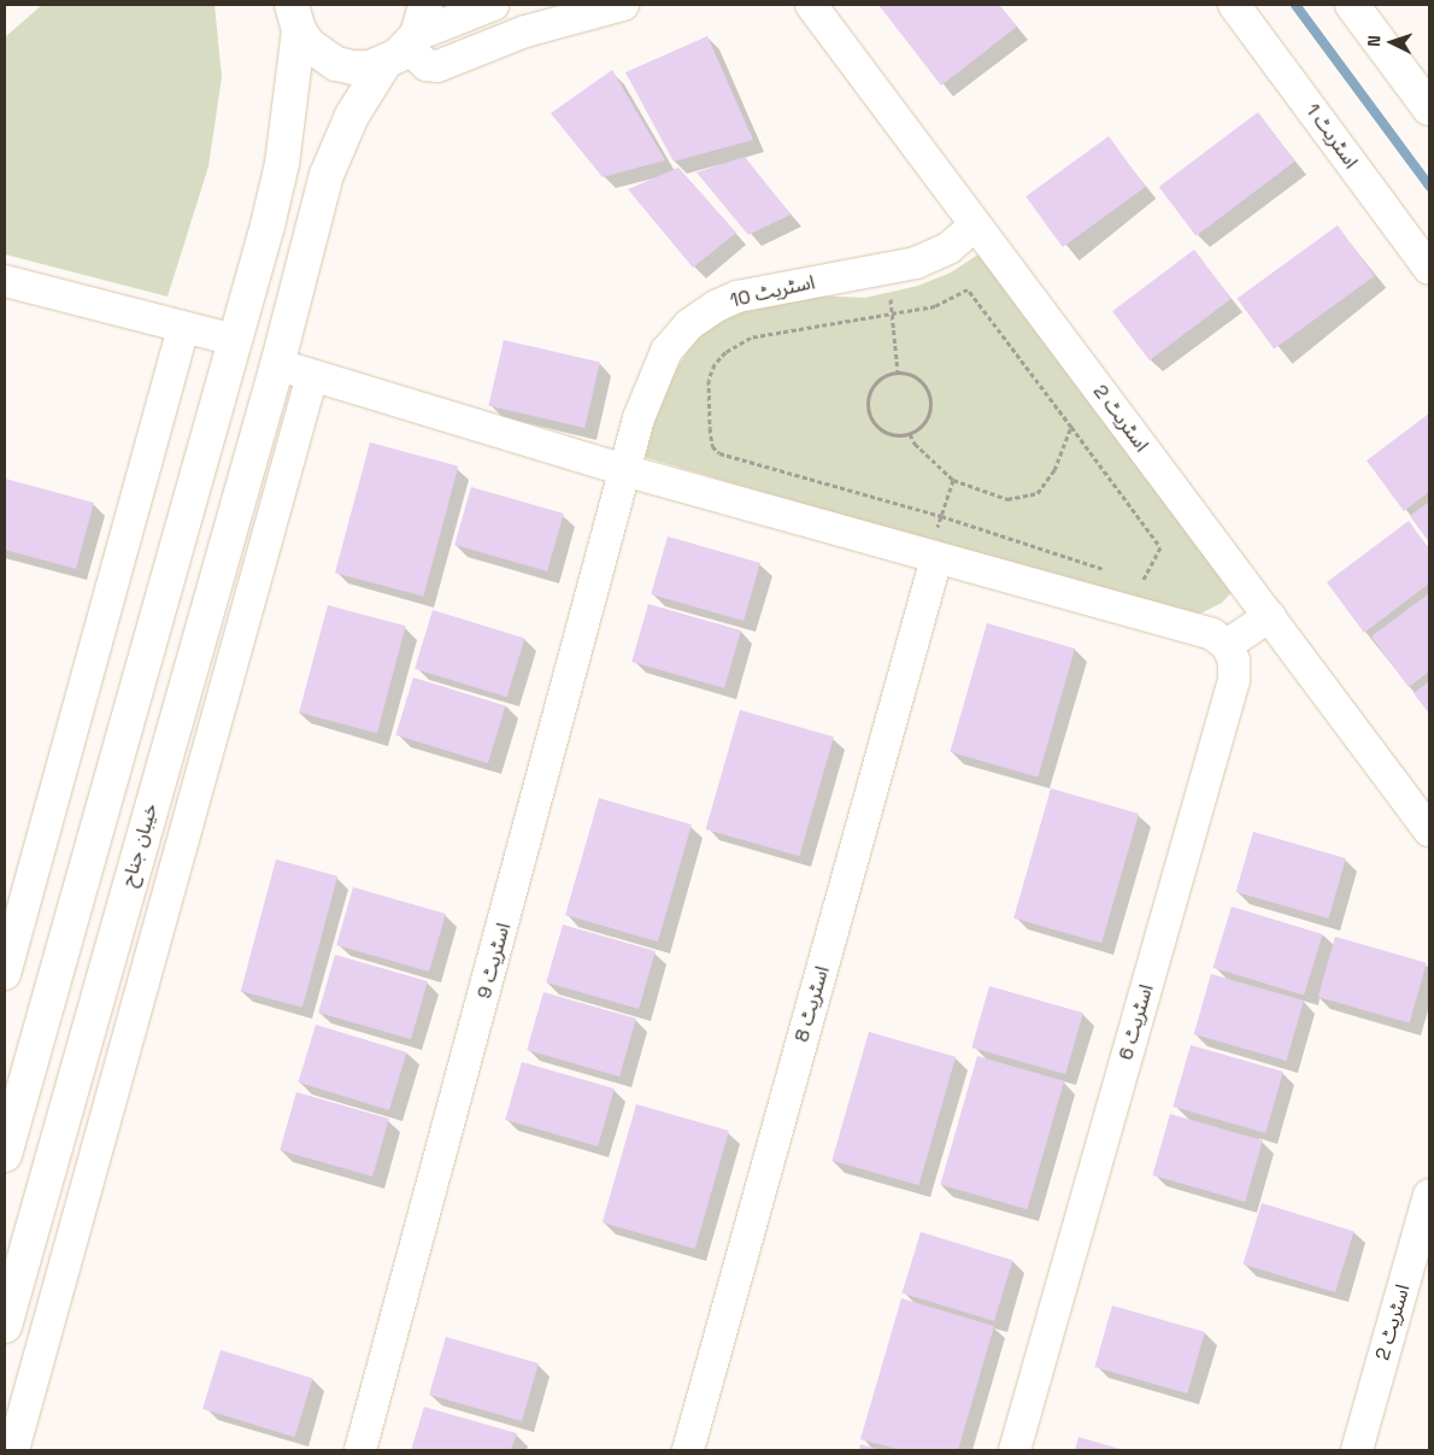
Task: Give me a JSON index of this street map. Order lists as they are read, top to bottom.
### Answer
{
  "streets": {
    "main road": ["خیبان جناح"],
    "street": [
      "اسٹریٹ 1",
      "اسٹریٹ 10",
      "اسٹریٹ 2",
      "اسٹریٹ 9",
      "اسٹریٹ 8",
      "اسٹریٹ 6"
    ]
  },
  "crossings": [
    ["اسٹریٹ 10", "اسٹریٹ 2"],
    ["اسٹریٹ 10", "اسٹریٹ 9"]
  ],
  "north": "left"
}
